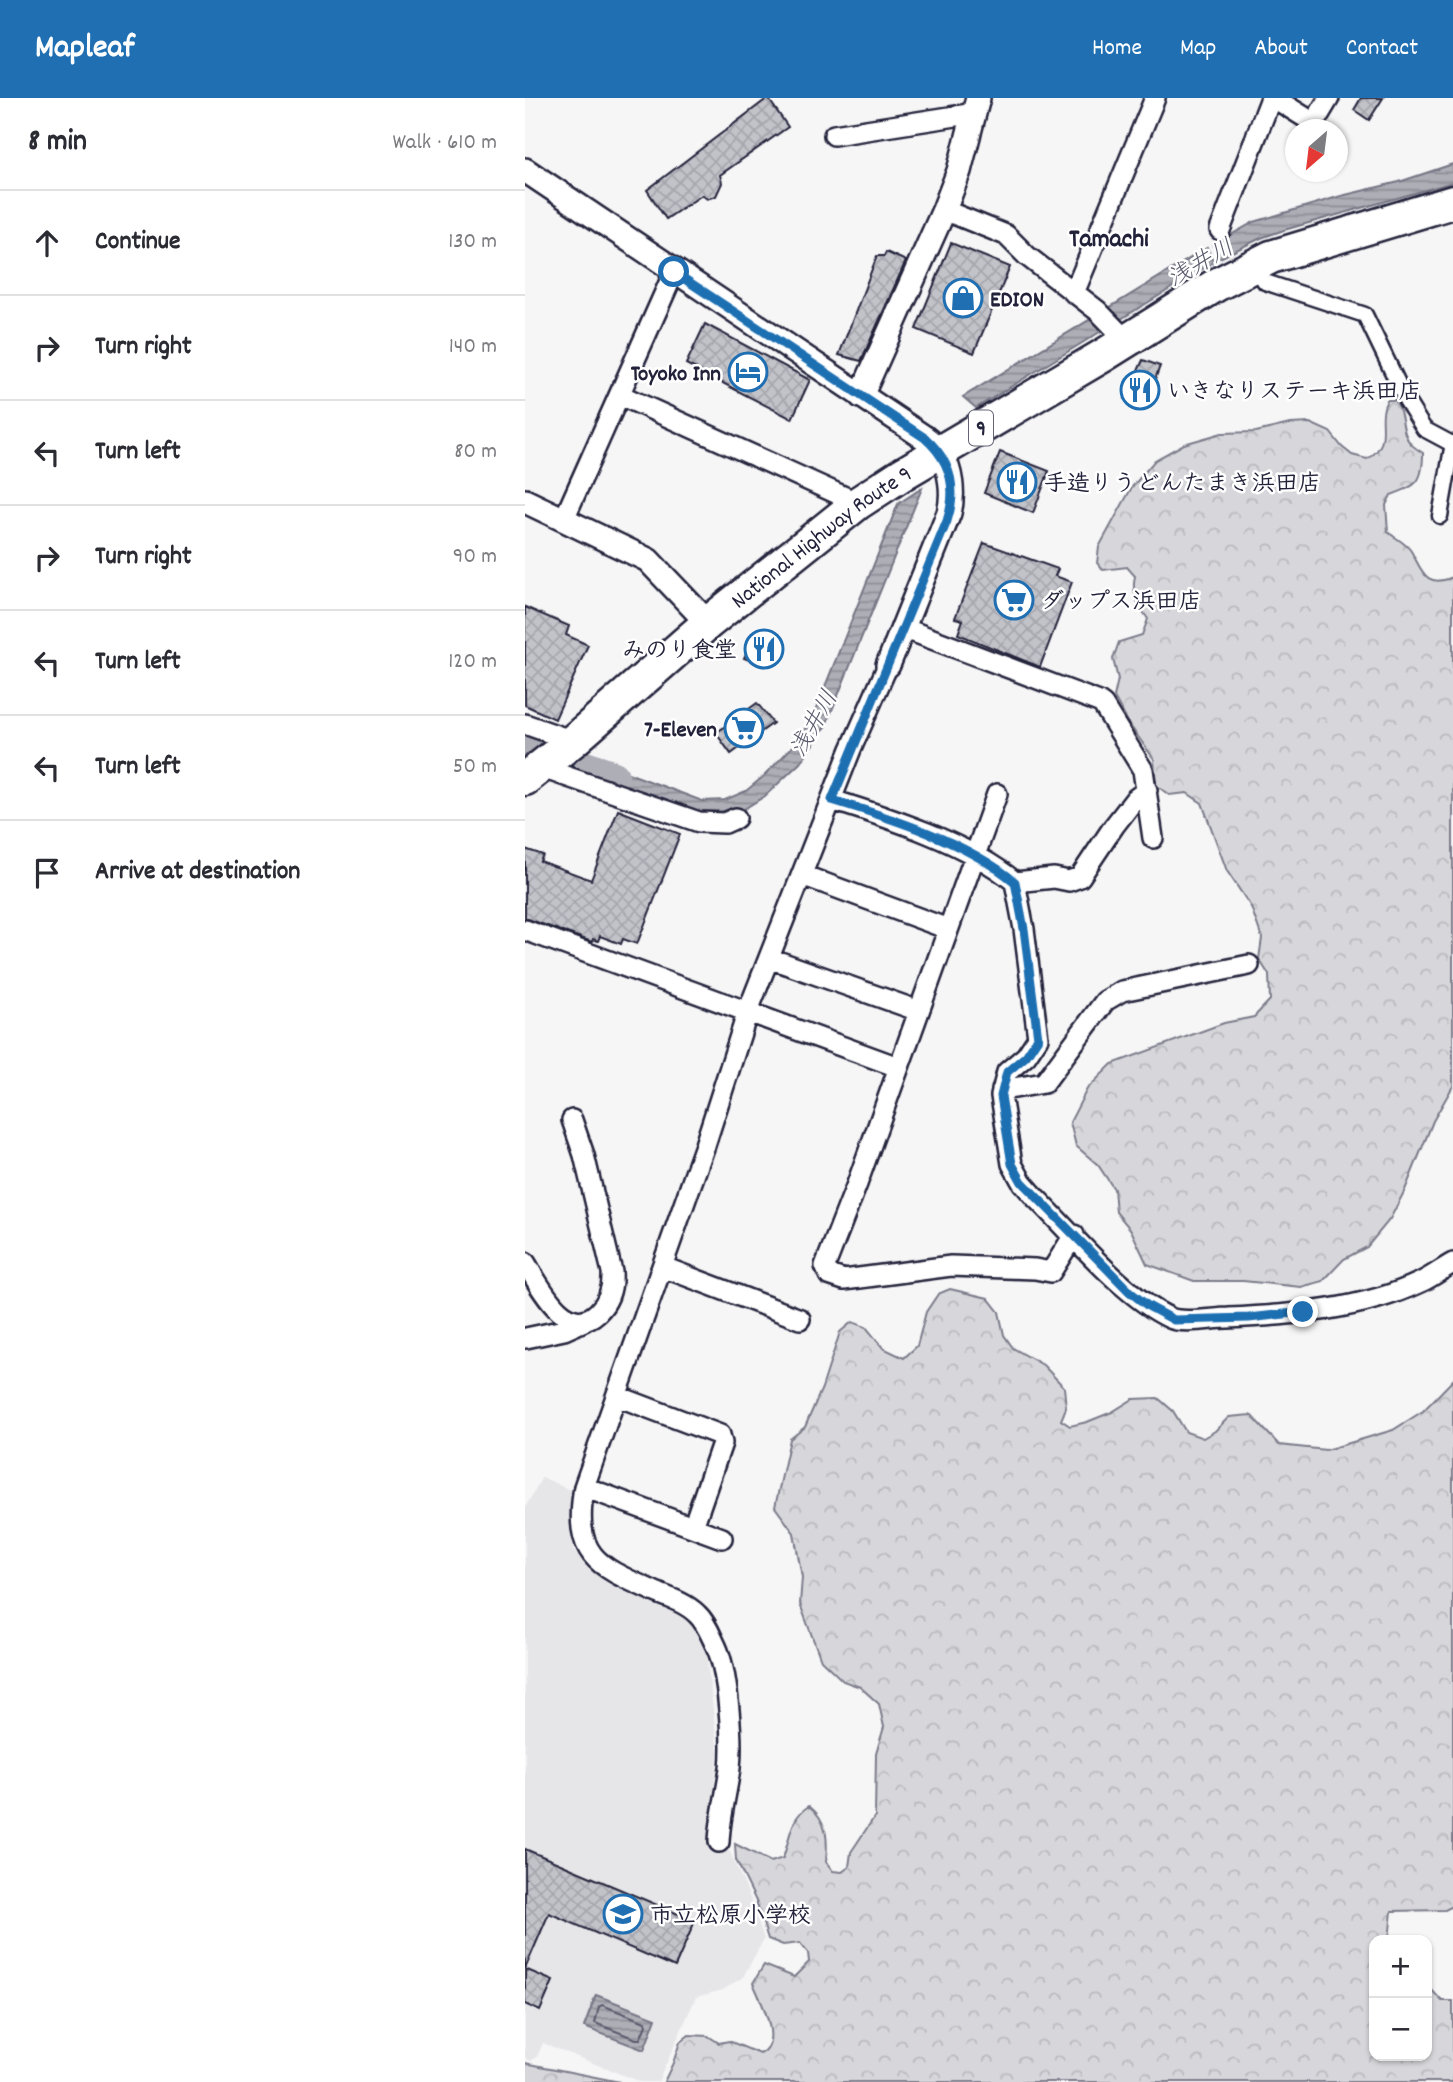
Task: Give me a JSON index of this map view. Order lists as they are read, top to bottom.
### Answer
{
  "streets": {
    "highway": ["9", "National Highway Route 9"]
  },
  "districts": ["Tamachi"],
  "water": ["浅井川"],
  "places": {
    "shop": ["EDION"],
    "hotel": ["Toyoko Inn"],
    "restaurant": ["いきなりステーキ浜田店", "手造りうどんたまき浜田店", "みのり食堂"],
    "supermarket": ["ダップス浜田店", "7-Eleven"],
    "school or university": ["市立松原小学校"]
  },
  "north": "bottom left",
  "page": {
    "header": "Mapleaf",
    "nav": [
      "Home",
      "Map",
      "About",
      "Contact"
    ],
    "heading": ["8 min", "Walk · 610 m"],
    "list": [
      ["Continue", "130 m"],
      ["Turn right", "140 m"],
      ["Turn left", "80 m"],
      ["Turn right", "90 m"],
      ["Turn left", "120 m"],
      ["Turn left", "50 m"],
      "Arrive at destination"
    ],
    "map_buttons": ["+", "−"]
  }
}
